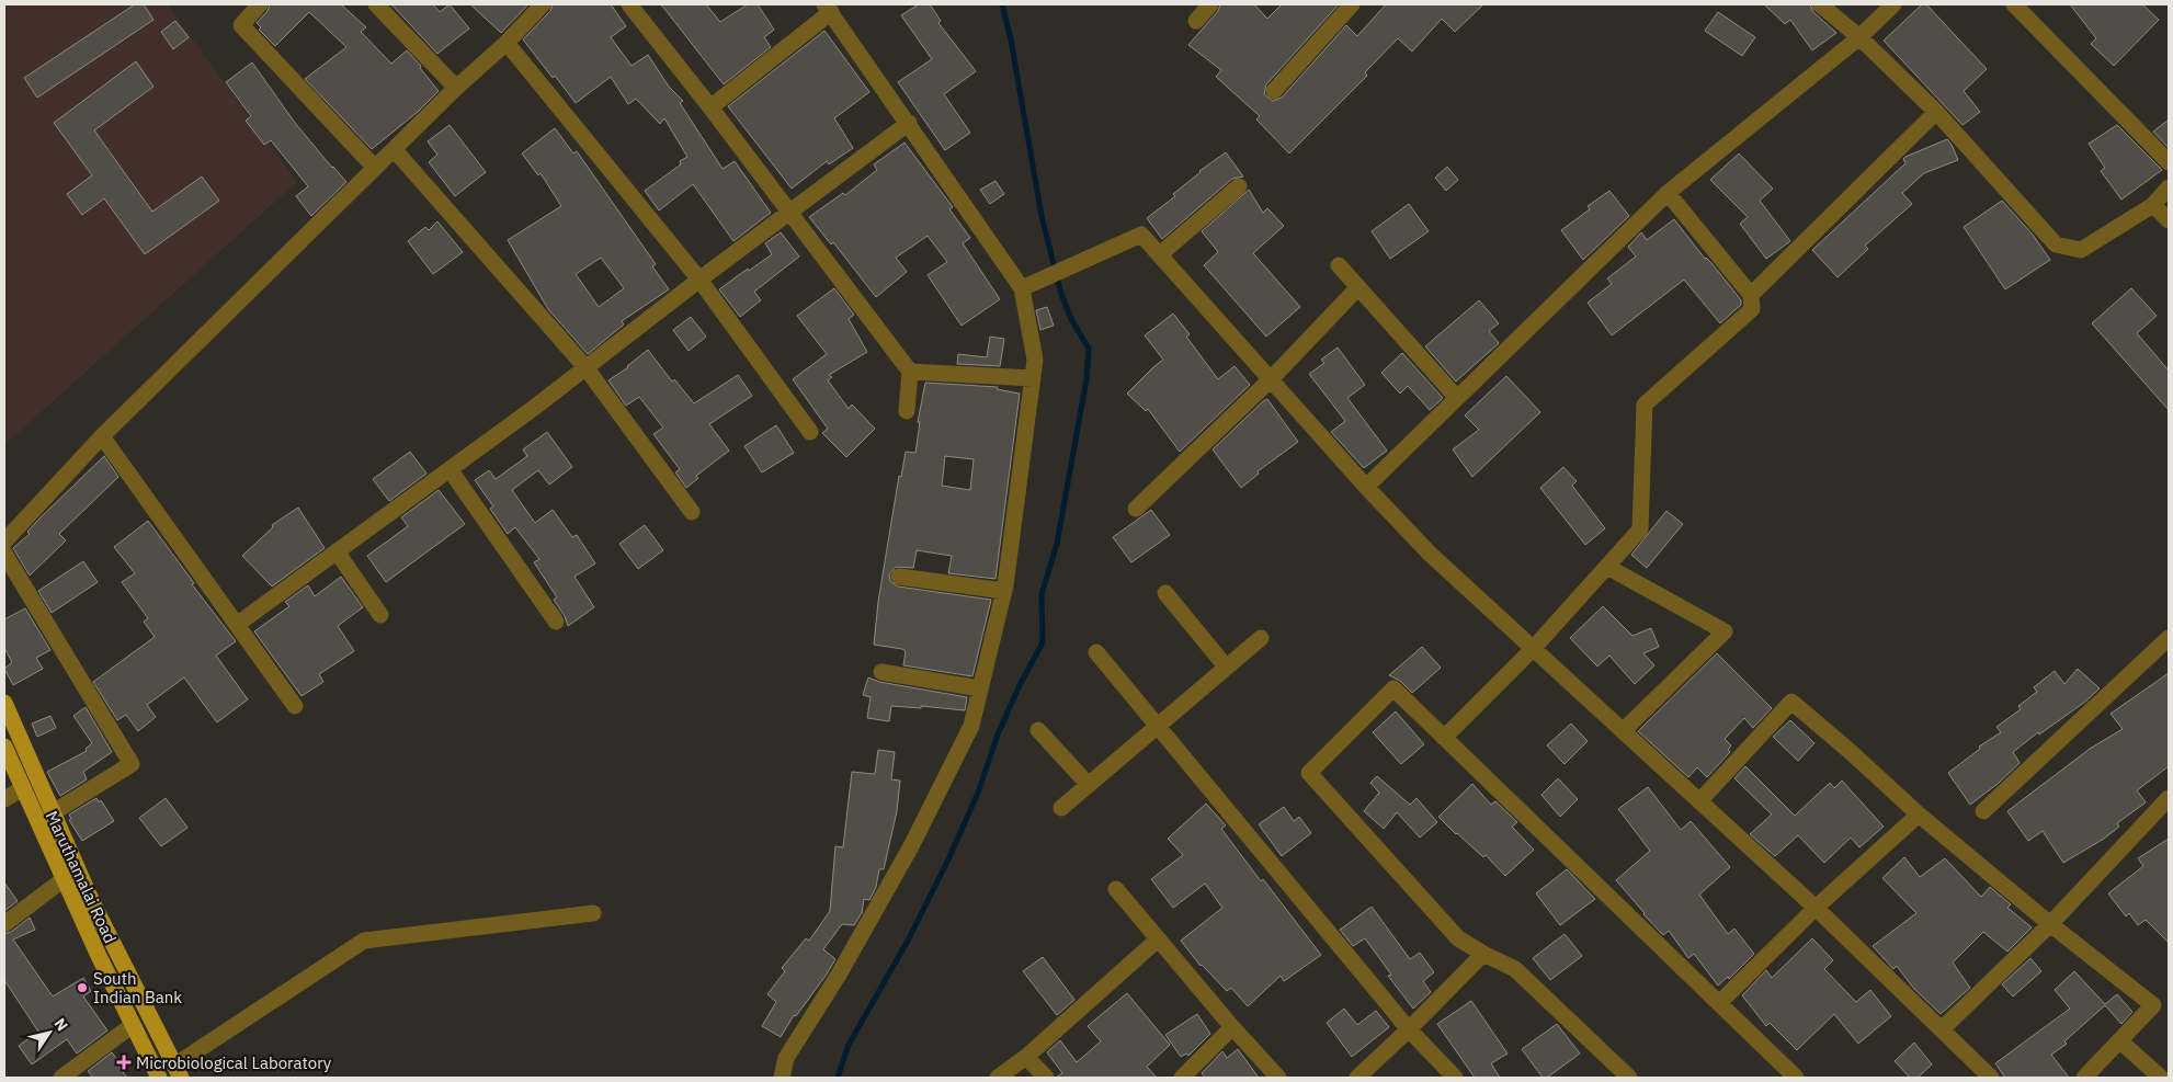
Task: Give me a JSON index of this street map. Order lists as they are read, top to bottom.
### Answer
{
  "streets": {
    "main road": ["Maruthamalai Road"]
  },
  "places": {
    "other": ["South Indian Bank"],
    "health": ["Microbiological Laboratory"]
  },
  "north": "top right"
}
